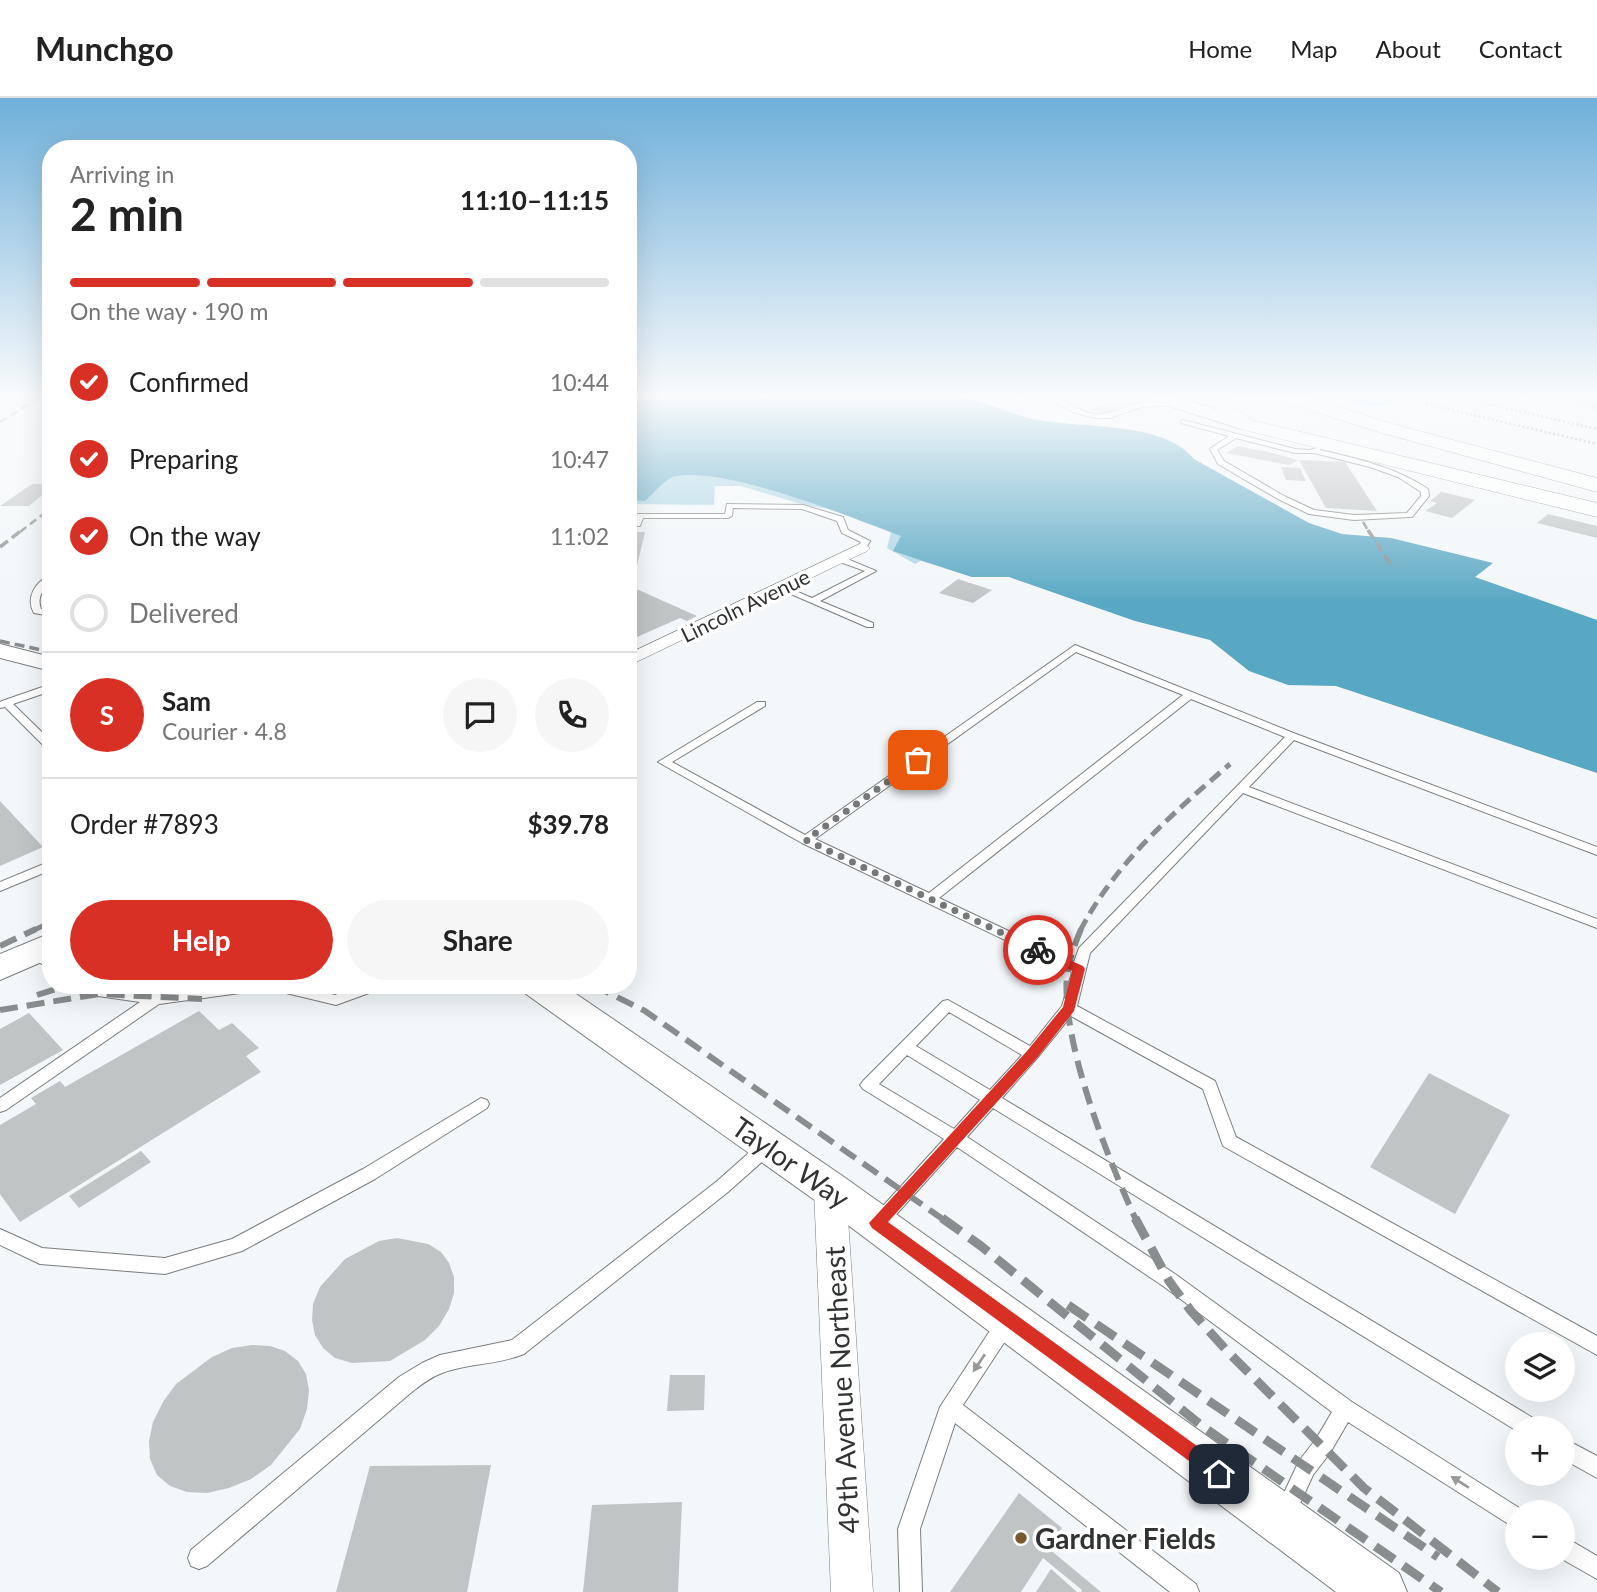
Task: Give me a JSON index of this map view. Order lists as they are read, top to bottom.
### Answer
{
  "streets": {
    "street": ["Lincoln Avenue", "Taylor Way", "49th Avenue Northeast"]
  },
  "crossings": [
    ["Taylor Way", "49th Avenue Northeast"]
  ],
  "places": ["Gardner Fields"],
  "page": {
    "header": "Munchgo",
    "nav": [
      "Home",
      "Map",
      "About",
      "Contact"
    ],
    "heading": ["2 min", "Arriving in", "11:10–11:15"],
    "panel": [
      "Sam",
      "Courier · 4.8",
      "Order #7893",
      "$39.78"
    ],
    "bar": "On the way · 190 m",
    "list": [
      ["Confirmed", "10:44"],
      ["Preparing", "10:47"],
      ["On the way", "11:02"],
      "Delivered"
    ],
    "round": "S",
    "buttons": ["Help", "Share"],
    "map_buttons": ["+", "−"]
  }
}
